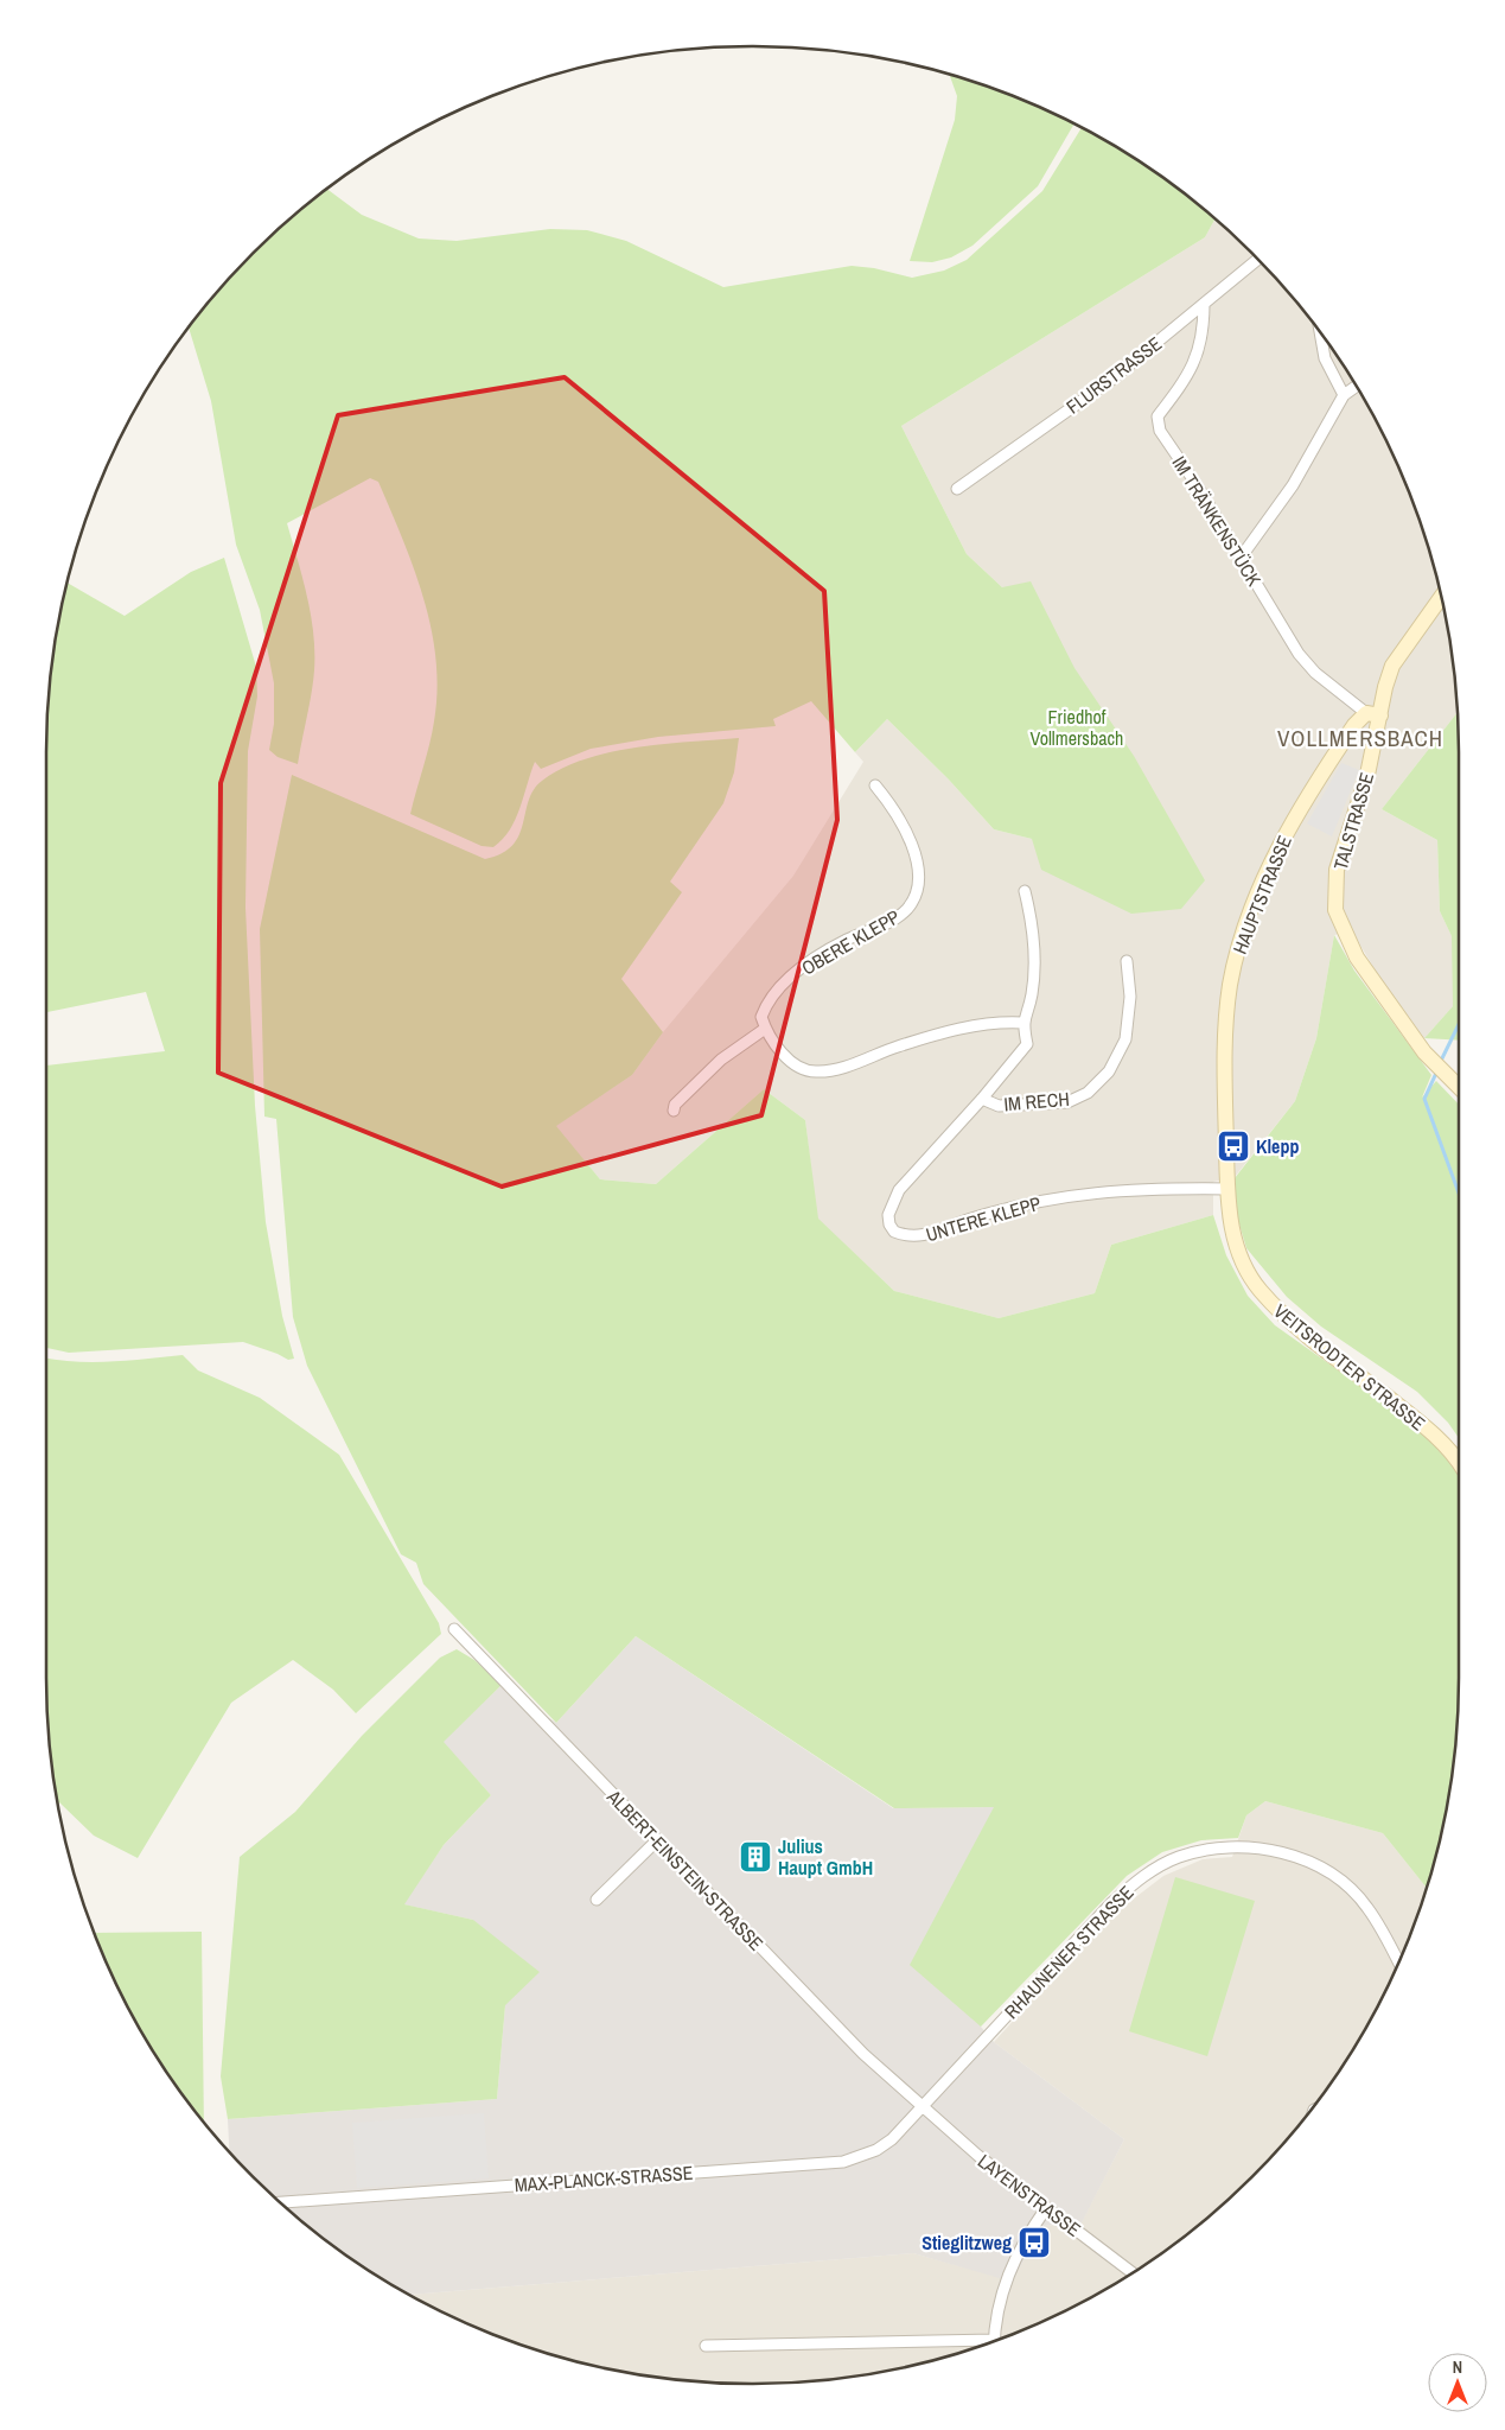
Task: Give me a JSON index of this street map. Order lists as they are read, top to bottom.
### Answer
{
  "streets": {
    "street": [
      "FLURSTRASSE",
      "IM TRÄNKENSTÜCK",
      "TALSTRASSE",
      "HAUPTSTRASSE",
      "OBERE KLEPP",
      "IM RECH",
      "UNTERE KLEPP",
      "VEITSRODTER STRASSE",
      "ALBERT-EINSTEIN-STRASSE",
      "RHAUNENER STRASSE",
      "MAX-PLANCK-STRASSE",
      "LAYENSTRASSE"
    ]
  },
  "crossings": [
    ["FLURSTRASSE", "IM TRÄNKENSTÜCK"],
    ["IM TRÄNKENSTÜCK", "TALSTRASSE"],
    ["IM TRÄNKENSTÜCK", "HAUPTSTRASSE"],
    ["TALSTRASSE", "HAUPTSTRASSE"],
    ["HAUPTSTRASSE", "UNTERE KLEPP"],
    ["HAUPTSTRASSE", "VEITSRODTER STRASSE"],
    ["IM RECH", "UNTERE KLEPP"],
    ["UNTERE KLEPP", "VEITSRODTER STRASSE"],
    ["ALBERT-EINSTEIN-STRASSE", "RHAUNENER STRASSE"],
    ["ALBERT-EINSTEIN-STRASSE", "MAX-PLANCK-STRASSE"],
    ["ALBERT-EINSTEIN-STRASSE", "LAYENSTRASSE"],
    ["RHAUNENER STRASSE", "MAX-PLANCK-STRASSE"],
    ["RHAUNENER STRASSE", "LAYENSTRASSE"],
    ["MAX-PLANCK-STRASSE", "LAYENSTRASSE"]
  ],
  "districts": ["VOLLMERSBACH"],
  "parks": ["Friedhof Vollmersbach"],
  "places": {
    "bus stop": ["Klepp", "Stieglitzweg"],
    "building": ["Julius Haupt GmbH"]
  },
  "north": "top"
}
